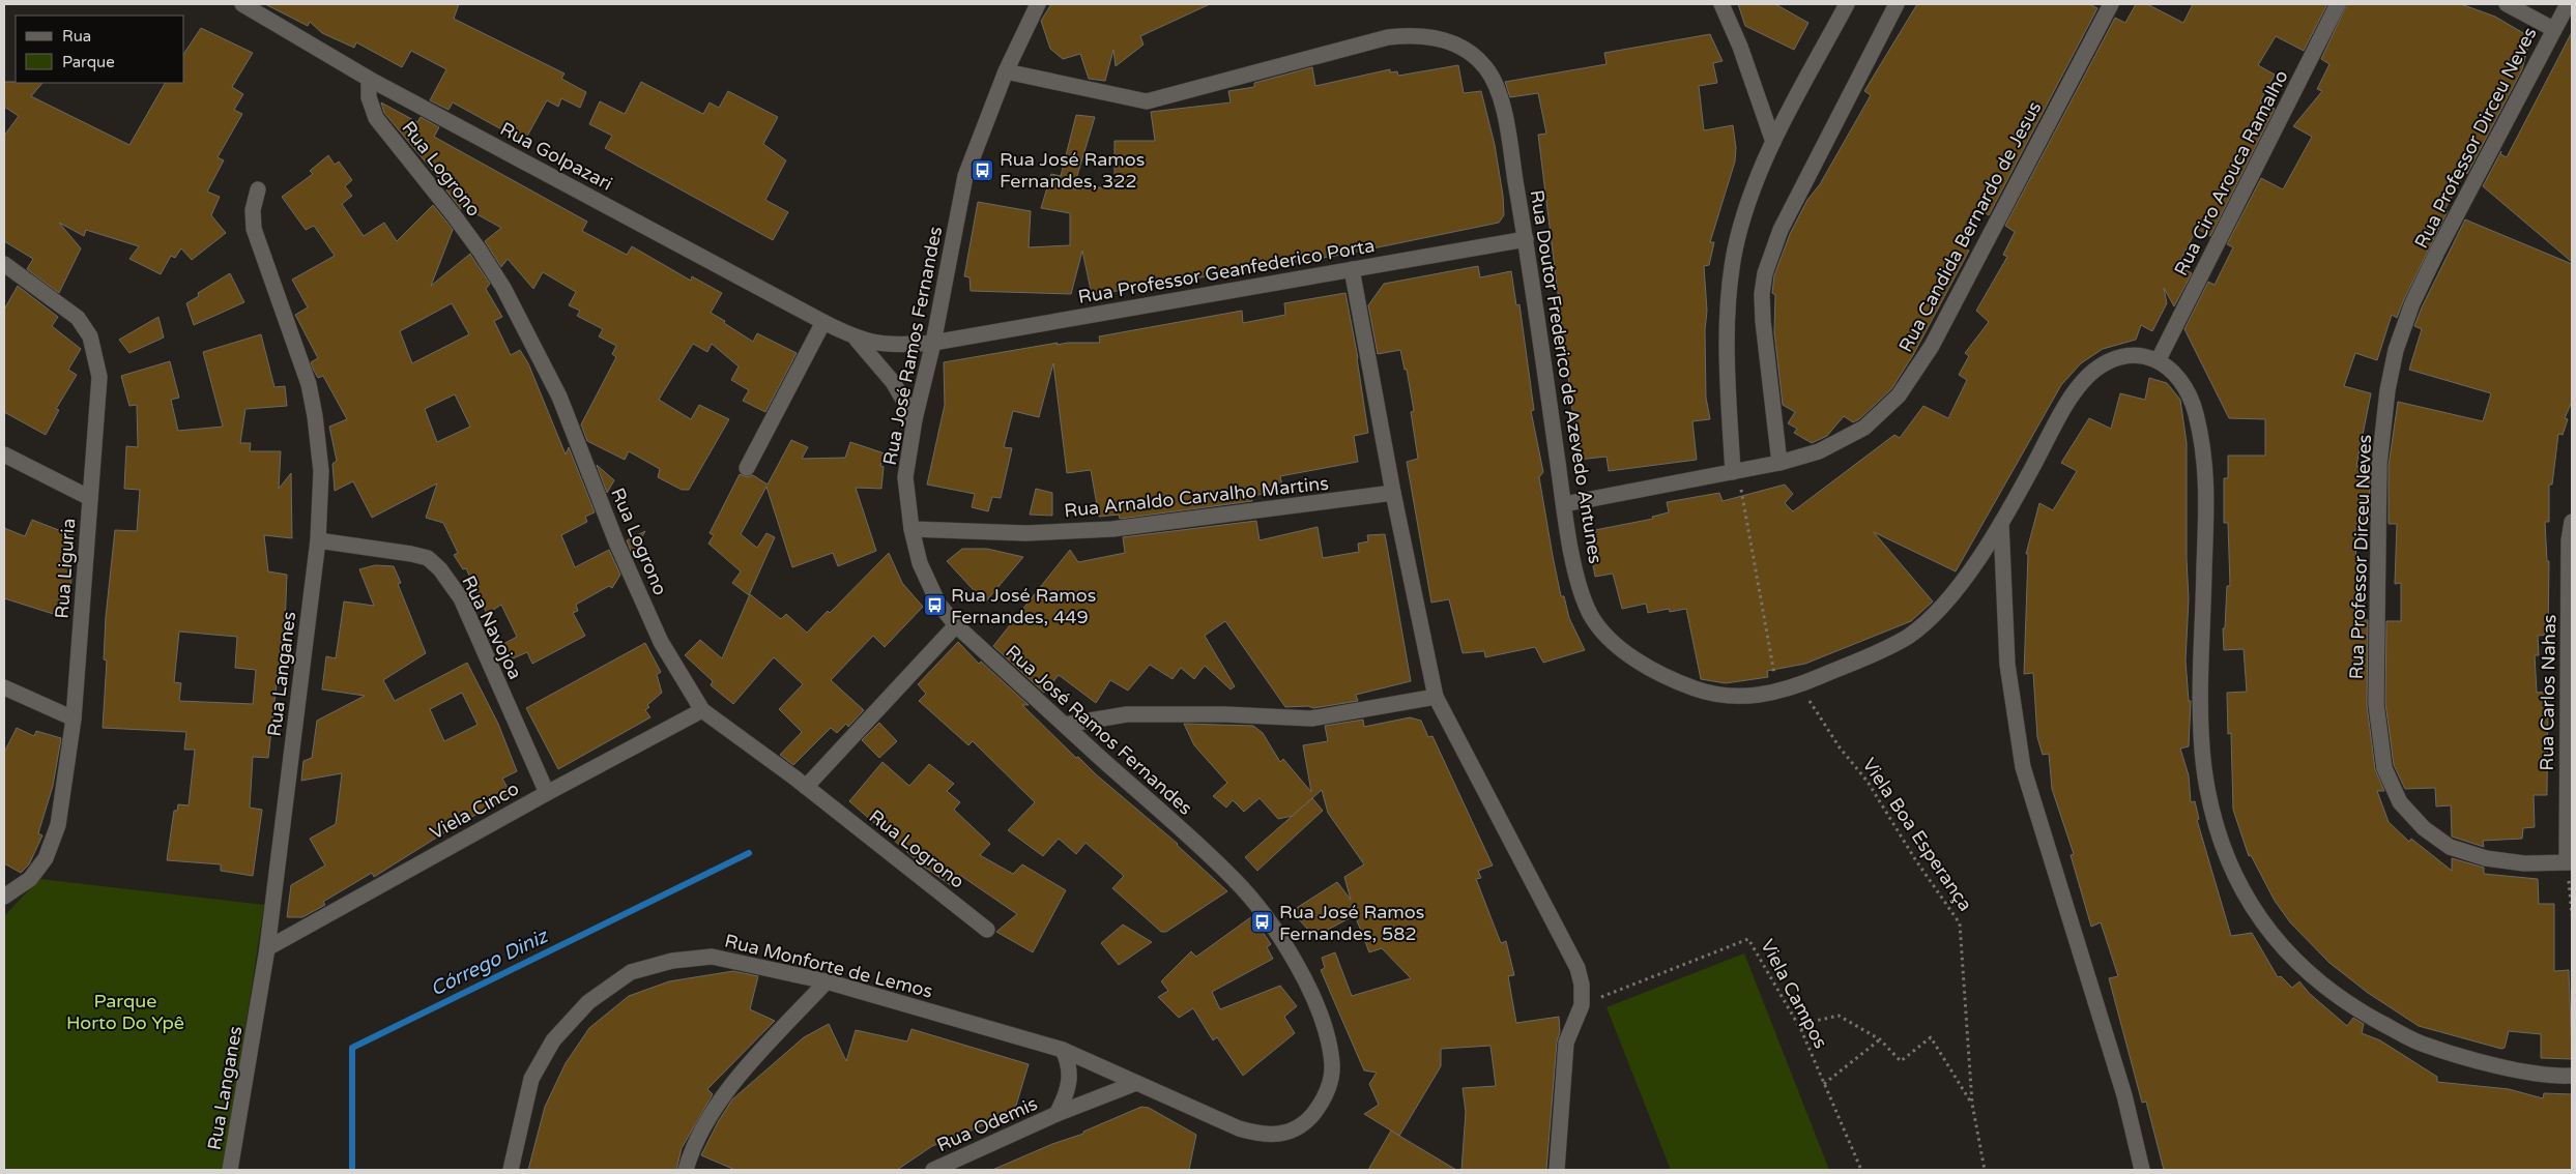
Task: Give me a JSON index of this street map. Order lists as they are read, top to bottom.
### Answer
{
  "streets": {
    "street": [
      "Rua Professor Dirceu Neves",
      "Rua Golpazari",
      "Rua Logrono",
      "Rua Ciro Arouca Ramalho",
      "Rua Candida Bernardo de Jesus",
      "Rua Professor Geanfederico Porta",
      "Rua José Ramos Fernandes",
      "Rua Doutor Frederico de Azevedo Antunes",
      "Rua Arnaldo Carvalho Martins",
      "Rua Liguria",
      "Rua Navojoa",
      "Rua Langanes",
      "Rua Carlos Nahas",
      "Viela Cinco",
      "Rua Monforte de Lemos",
      "Rua Odemis"
    ],
    "path": ["Viela Boa Esperança", "Viela Campos"]
  },
  "crossings": [
    ["Rua Professor Dirceu Neves", "Rua Carlos Nahas"],
    ["Rua Golpazari", "Rua Logrono"],
    ["Rua Golpazari", "Rua Professor Geanfederico Porta"],
    ["Rua Golpazari", "Rua José Ramos Fernandes"],
    ["Rua Logrono", "Viela Cinco"],
    ["Rua Ciro Arouca Ramalho", "Rua Doutor Frederico de Azevedo Antunes"],
    ["Rua Candida Bernardo de Jesus", "Rua Doutor Frederico de Azevedo Antunes"],
    ["Rua Professor Geanfederico Porta", "Rua José Ramos Fernandes"],
    ["Rua Professor Geanfederico Porta", "Rua Doutor Frederico de Azevedo Antunes"],
    ["Rua José Ramos Fernandes", "Rua Doutor Frederico de Azevedo Antunes"],
    ["Rua José Ramos Fernandes", "Rua Arnaldo Carvalho Martins"],
    ["Rua José Ramos Fernandes", "Rua Monforte de Lemos"],
    ["Rua Doutor Frederico de Azevedo Antunes", "Viela Boa Esperança"],
    ["Rua Navojoa", "Rua Langanes"],
    ["Rua Navojoa", "Viela Cinco"],
    ["Rua Langanes", "Viela Cinco"],
    ["Rua Monforte de Lemos", "Rua Odemis"]
  ],
  "water": ["Córrego Diniz"],
  "parks": ["Parque Horto Do Ypê"],
  "places": {
    "bus stop": ["Rua José Ramos Fernandes, 322", "Rua José Ramos Fernandes, 449", "Rua José Ramos Fernandes, 582"]
  },
  "legend": ["Rua", "Parque"]
}
